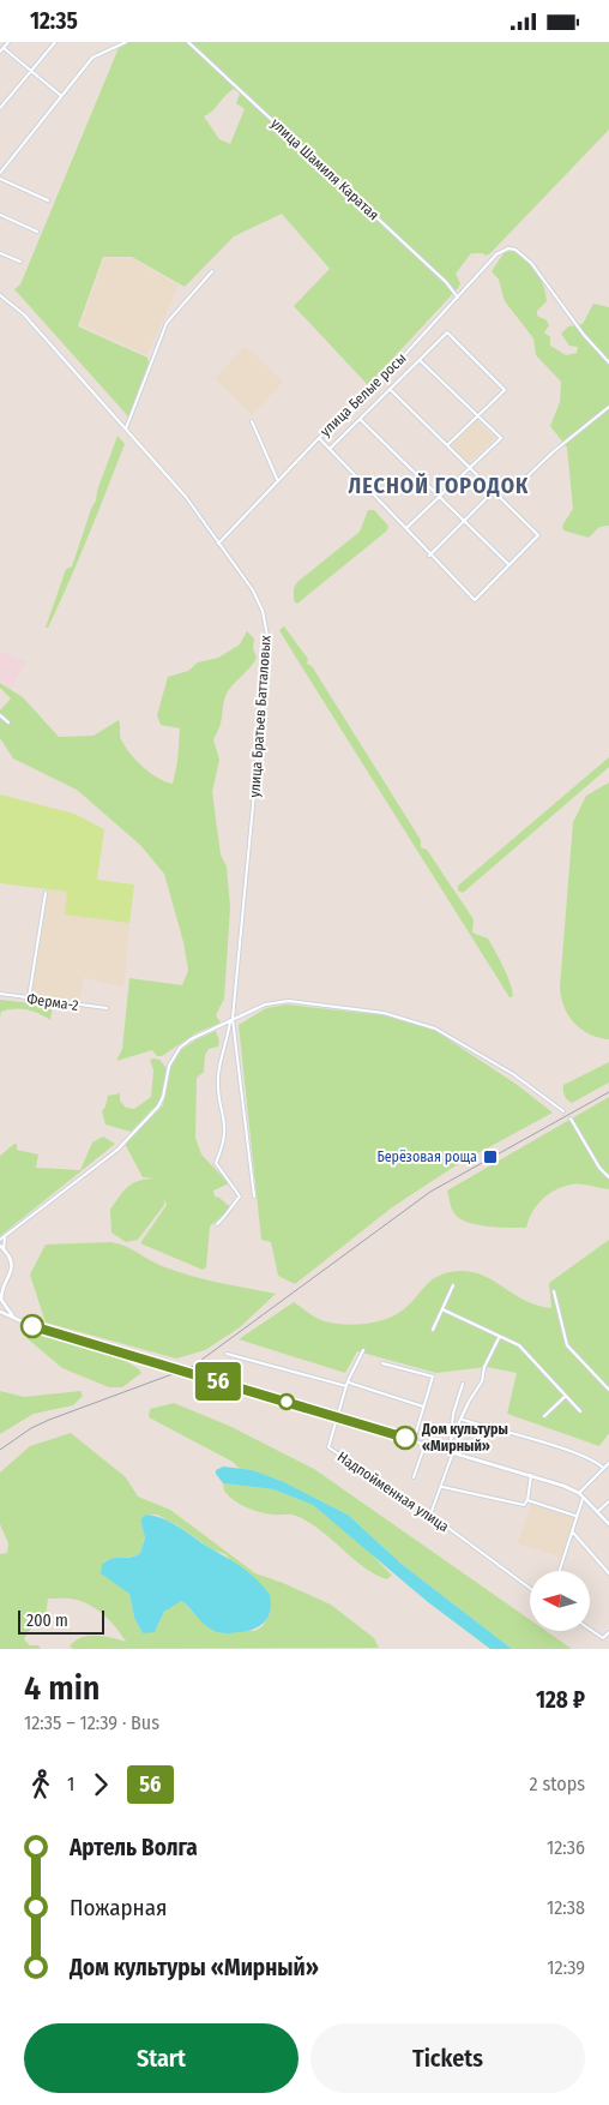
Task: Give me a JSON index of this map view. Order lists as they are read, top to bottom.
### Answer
{
  "streets": {
    "street": [
      "улица Шамиля Каратая",
      "улица Белые росы",
      "улица Братьев Батталовых",
      "Ферма-2",
      "Надпойменная улица"
    ]
  },
  "crossings": [
    ["улица Шамиля Каратая", "улица Белые росы"],
    ["улица Белые росы", "улица Братьев Батталовых"]
  ],
  "districts": ["ЛЕСНОЙ ГОРОДОК"],
  "places": {
    "transit": ["Берёзовая роща"],
    "other": ["Дом культуры «Мирный»"]
  },
  "lines": ["bus line 56"],
  "scale_bar": "200 m",
  "north": "left",
  "page": {
    "status": "12:35",
    "on_map": "56",
    "scale": "200 m",
    "heading": ["4 min", "12:35 – 12:39 · Bus", "128 ₽"],
    "legs": ["1", "56", "2 stops"],
    "list": [
      {
        "name": "Артель Волга",
        "value": "12:36"
      },
      {
        "name": "Пожарная",
        "value": "12:38"
      },
      {
        "name": "Дом культуры «Мирный»",
        "value": "12:39"
      }
    ],
    "buttons": ["Start", "Tickets"]
  }
}
